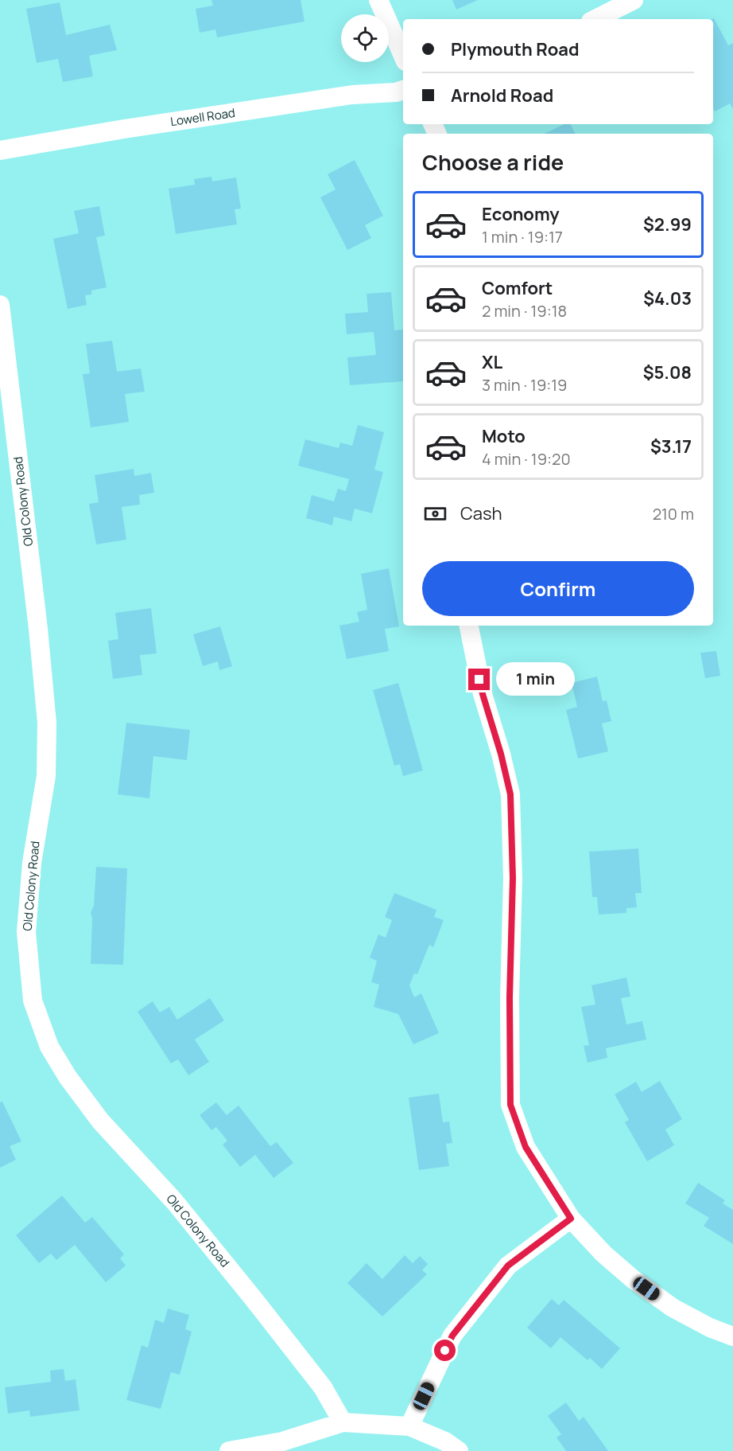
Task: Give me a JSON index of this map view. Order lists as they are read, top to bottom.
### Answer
{
  "streets": {
    "street": ["Lowell Road", "Old Colony Road"]
  },
  "page": {
    "banner": ["Plymouth Road", "Arnold Road"],
    "heading": "Choose a ride",
    "list": [
      {
        "name": "Economy",
        "note": "1 min · 19:17",
        "value": "$2.99"
      },
      {
        "name": "Comfort",
        "note": "2 min · 19:18",
        "value": "$4.03"
      },
      {
        "name": "XL",
        "note": "3 min · 19:19",
        "value": "$5.08"
      },
      {
        "name": "Moto",
        "note": "4 min · 19:20",
        "value": "$3.17"
      }
    ],
    "pay": ["Cash", "210 m"],
    "buttons": "Confirm",
    "bubble": "1 min"
  }
}
